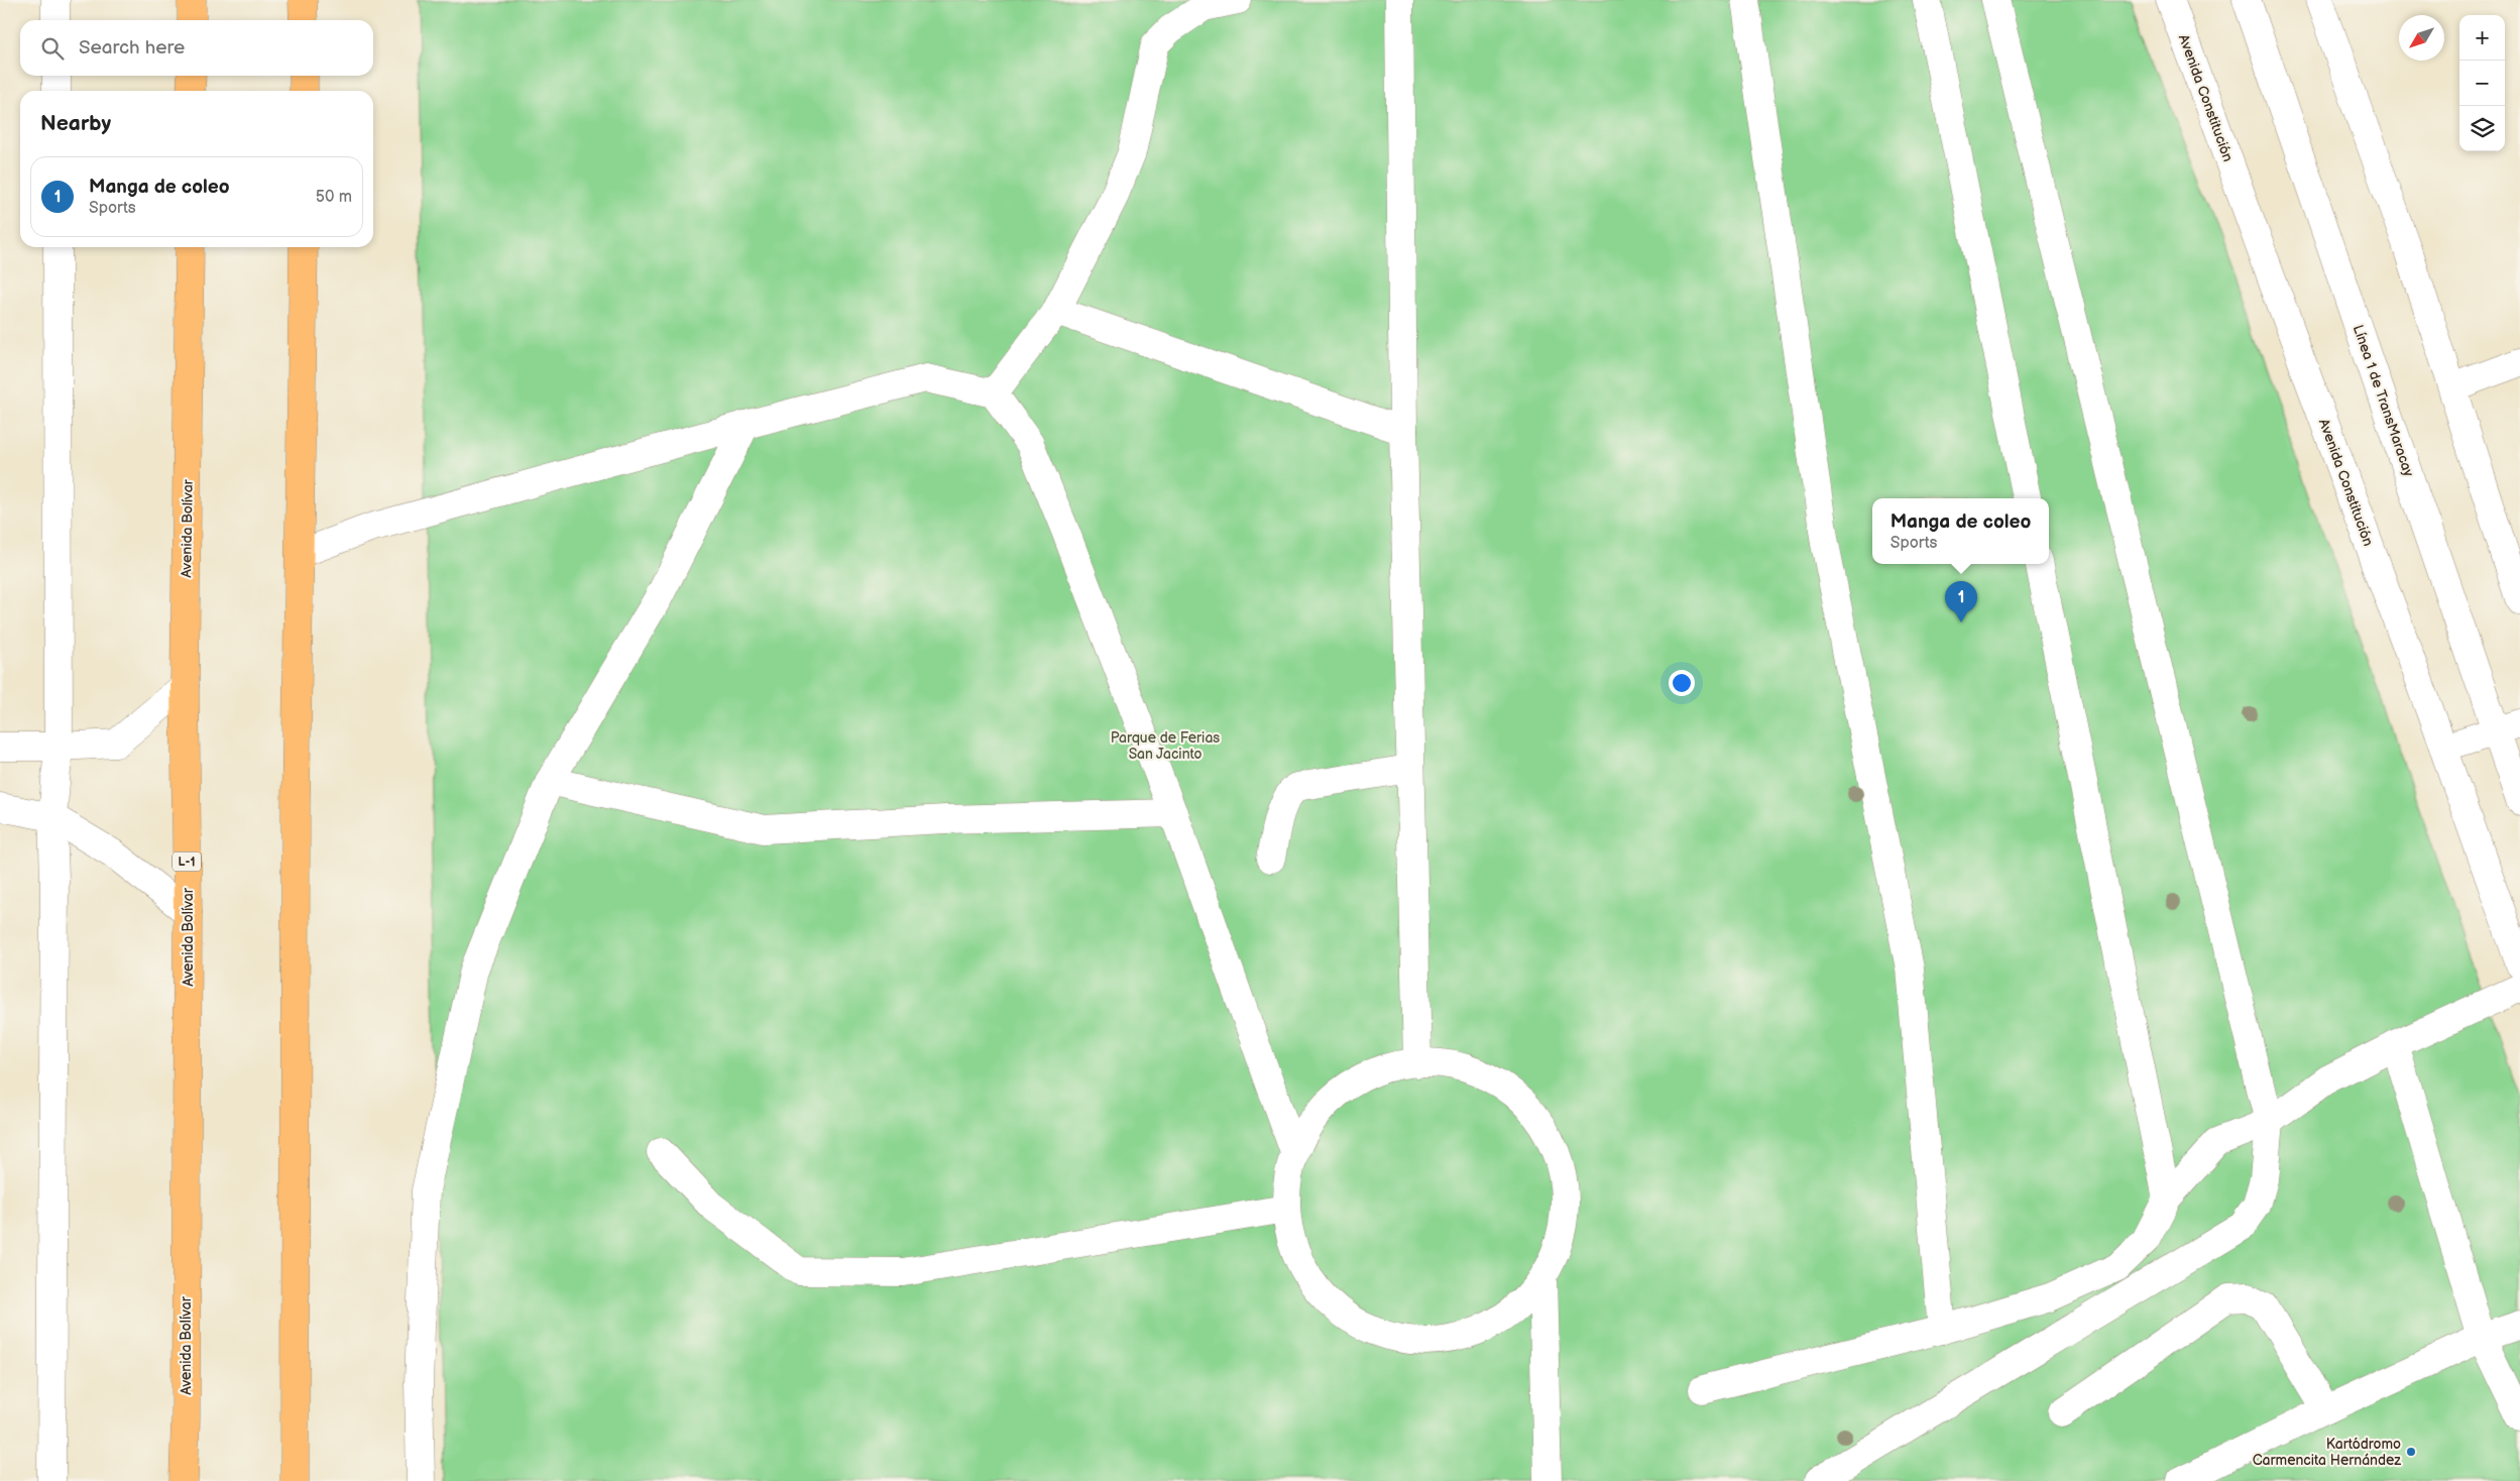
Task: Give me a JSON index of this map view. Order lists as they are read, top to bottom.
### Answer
{
  "streets": {
    "main road": ["Avenida Bolívar", "L-1"],
    "street": ["Avenida Constitución", "Línea 1 de TransMaracay"]
  },
  "parks": ["Parque de Ferias San Jacinto"],
  "places": ["Kartódromo Carmencita Hernández"],
  "north": "bottom left",
  "page": {
    "map_buttons": ["+", "−"],
    "search": "Search here",
    "heading": "Nearby",
    "list": [
      {
        "mark": "1",
        "name": "Manga de coleo",
        "note": "Sports",
        "value": "50 m"
      }
    ],
    "popup": ["Manga de coleo", "Sports"],
    "pins": "1"
  }
}
